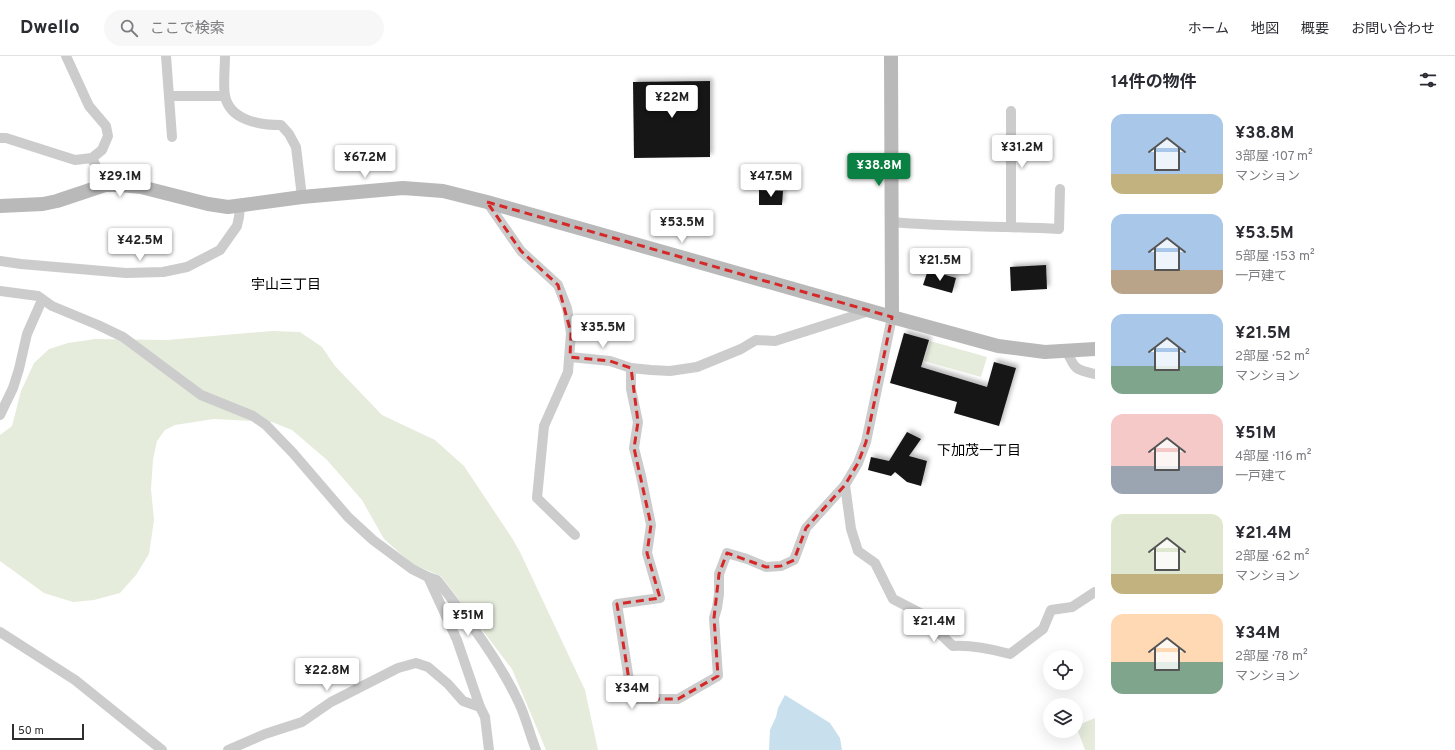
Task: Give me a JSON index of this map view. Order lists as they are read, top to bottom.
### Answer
{
  "districts": ["宇山三丁目", "下加茂一丁目"],
  "scale_bar": "50 m",
  "page": {
    "header": "Dwello",
    "search": "ここで検索",
    "nav": [
      "ホーム",
      "地図",
      "概要",
      "お問い合わせ"
    ],
    "heading": "14件の物件",
    "price": [
      "¥22M",
      "¥31.2M",
      "¥67.2M",
      "¥38.8M",
      "¥29.1M",
      "¥47.5M",
      "¥53.5M",
      "¥42.5M",
      "¥21.5M",
      "¥35.5M",
      "¥51M",
      "¥21.4M",
      "¥22.8M",
      "¥34M"
    ],
    "list": [
      {
        "name": "¥38.8M",
        "note": "3部屋 · 107 m² · マンション"
      },
      {
        "name": "¥53.5M",
        "note": "5部屋 · 153 m² · 一戸建て"
      },
      {
        "name": "¥21.5M",
        "note": "2部屋 · 52 m² · マンション"
      },
      {
        "name": "¥51M",
        "note": "4部屋 · 116 m² · 一戸建て"
      },
      {
        "name": "¥21.4M",
        "note": "2部屋 · 62 m² · マンション"
      },
      {
        "name": "¥34M",
        "note": "2部屋 · 78 m² · マンション"
      }
    ],
    "scale": "50 m"
  }
}
